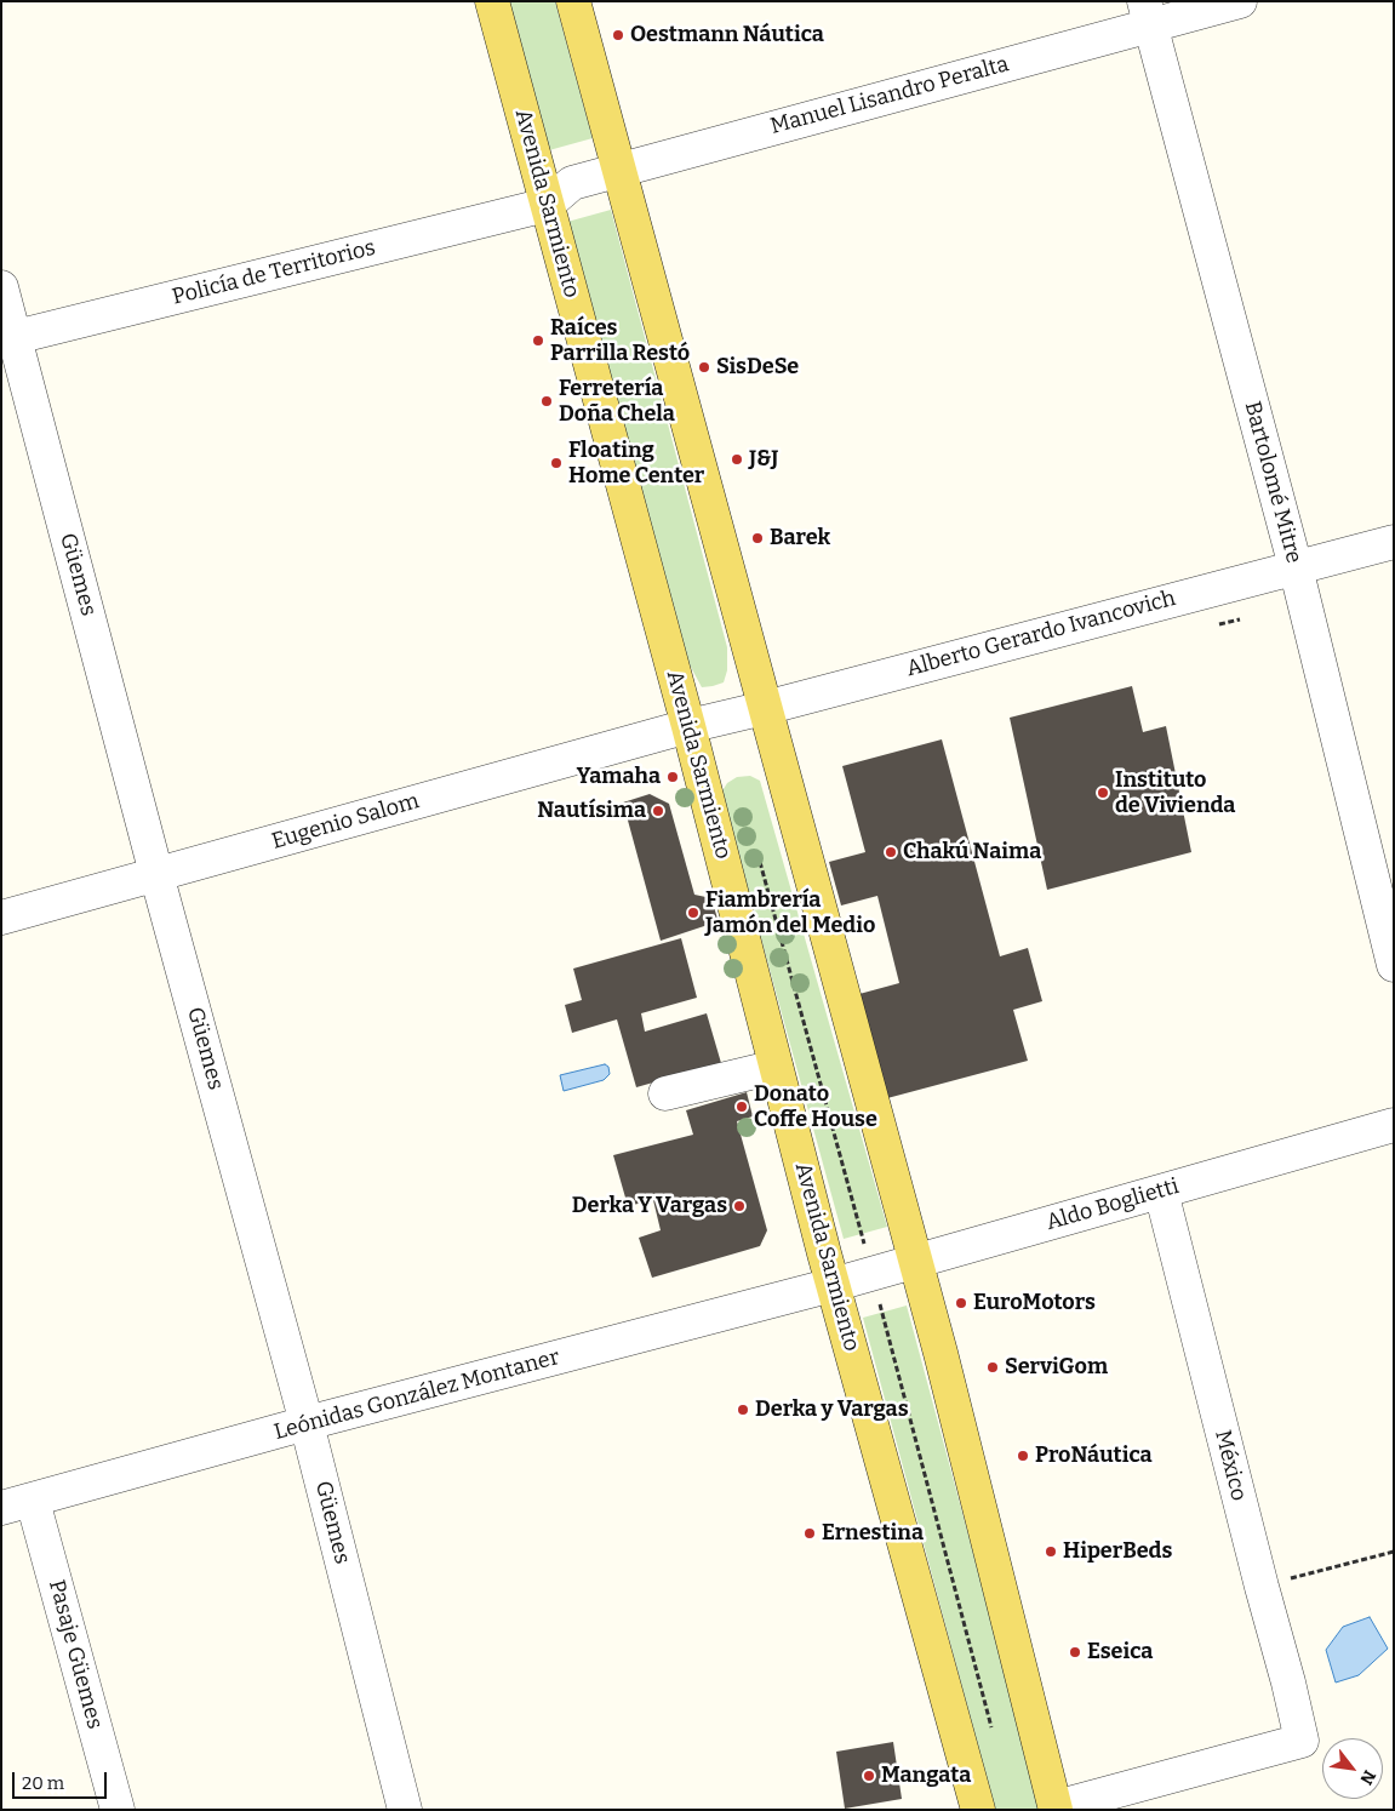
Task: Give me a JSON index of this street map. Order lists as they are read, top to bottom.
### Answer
{
  "streets": {
    "main road": ["Avenida Sarmiento"],
    "street": [
      "Manuel Lisandro Peralta",
      "Policía de Territorios",
      "Bartolomé Mitre",
      "Güemes",
      "Alberto Gerardo Ivancovich",
      "Eugenio Salom",
      "Aldo Boglietti",
      "Leónidas González Montaner",
      "México",
      "Pasaje Güemes"
    ]
  },
  "crossings": [
    ["Manuel Lisandro Peralta", "Avenida Sarmiento"],
    ["Manuel Lisandro Peralta", "Policía de Territorios"],
    ["Manuel Lisandro Peralta", "Bartolomé Mitre"],
    ["Avenida Sarmiento", "Policía de Territorios"],
    ["Avenida Sarmiento", "Alberto Gerardo Ivancovich"],
    ["Avenida Sarmiento", "Eugenio Salom"],
    ["Avenida Sarmiento", "Aldo Boglietti"],
    ["Avenida Sarmiento", "Leónidas González Montaner"],
    ["Policía de Territorios", "Güemes"],
    ["Bartolomé Mitre", "Alberto Gerardo Ivancovich"],
    ["Güemes", "Eugenio Salom"],
    ["Güemes", "Leónidas González Montaner"],
    ["Alberto Gerardo Ivancovich", "Eugenio Salom"],
    ["Aldo Boglietti", "Leónidas González Montaner"],
    ["Aldo Boglietti", "México"],
    ["Leónidas González Montaner", "Pasaje Güemes"]
  ],
  "places": [
    "Oestmann Náutica",
    "Raíces Parrilla Restó",
    "SisDeSe",
    "Ferretería Doña Chela",
    "J&J",
    "Floating Home Center",
    "Barek",
    "Yamaha",
    "Instituto de Vivienda",
    "Nautísima",
    "Chakú Naima",
    "Fiambrería Jamón del Medio",
    "Donato Coffe House",
    "Derka Y Vargas",
    "EuroMotors",
    "ServiGom",
    "Derka y Vargas",
    "ProNáutica",
    "Ernestina",
    "HiperBeds",
    "Eseica",
    "Mangata"
  ],
  "scale_bar": "20 m",
  "north": "bottom right"
}
